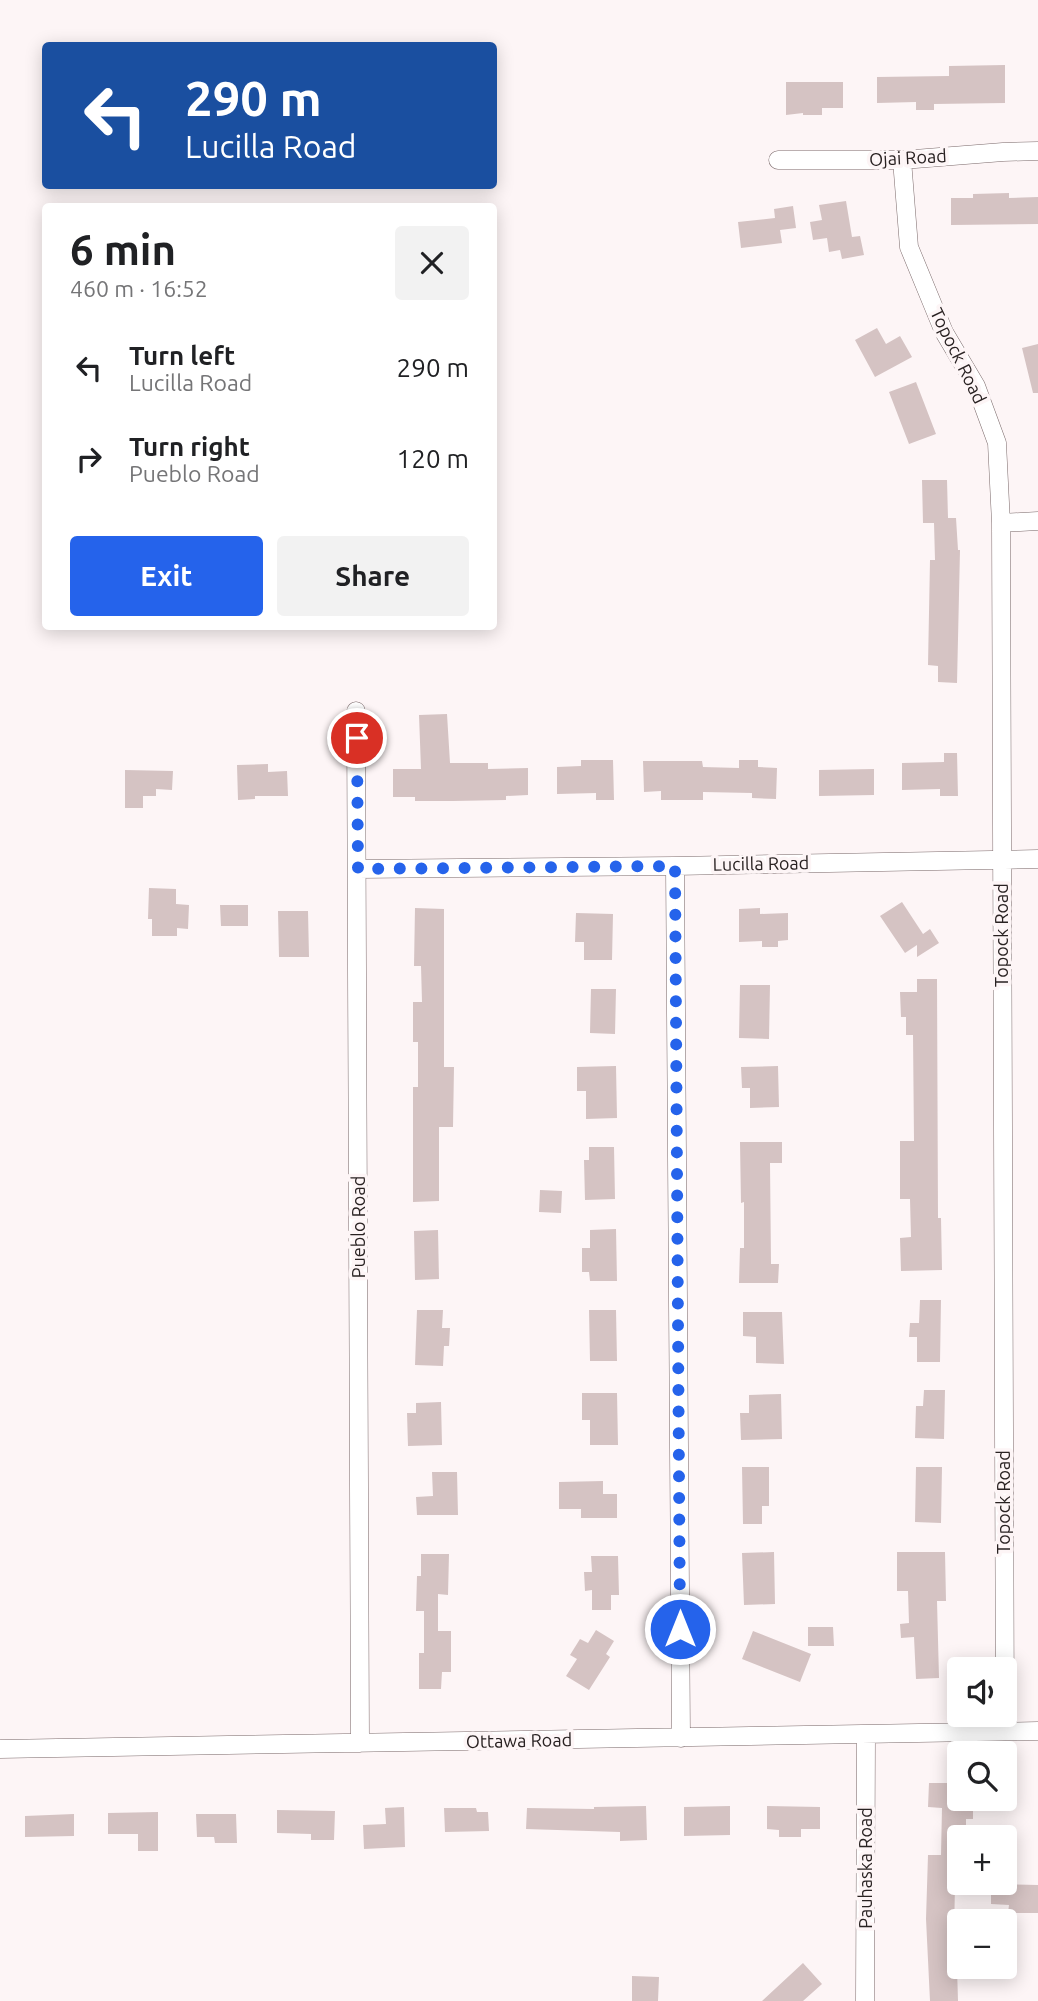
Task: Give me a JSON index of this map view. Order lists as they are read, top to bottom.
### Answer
{
  "streets": {
    "street": [
      "Ojai Road",
      "Topock Road",
      "Lucilla Road",
      "Pueblo Road",
      "Ottawa Road",
      "Pauhaska Road"
    ]
  },
  "crossings": [
    ["Ojai Road", "Topock Road"],
    ["Topock Road", "Lucilla Road"],
    ["Topock Road", "Ottawa Road"],
    ["Lucilla Road", "Pueblo Road"],
    ["Pueblo Road", "Ottawa Road"],
    ["Ottawa Road", "Pauhaska Road"]
  ],
  "page": {
    "turn": ["290 m", "Lucilla Road"],
    "heading": ["6 min", "460 m · 16:52"],
    "list": [
      {
        "name": "Turn left",
        "note": "Lucilla Road",
        "value": "290 m"
      },
      {
        "name": "Turn right",
        "note": "Pueblo Road",
        "value": "120 m"
      }
    ],
    "buttons": ["Exit", "Share"],
    "map_buttons": ["+", "−"]
  }
}
